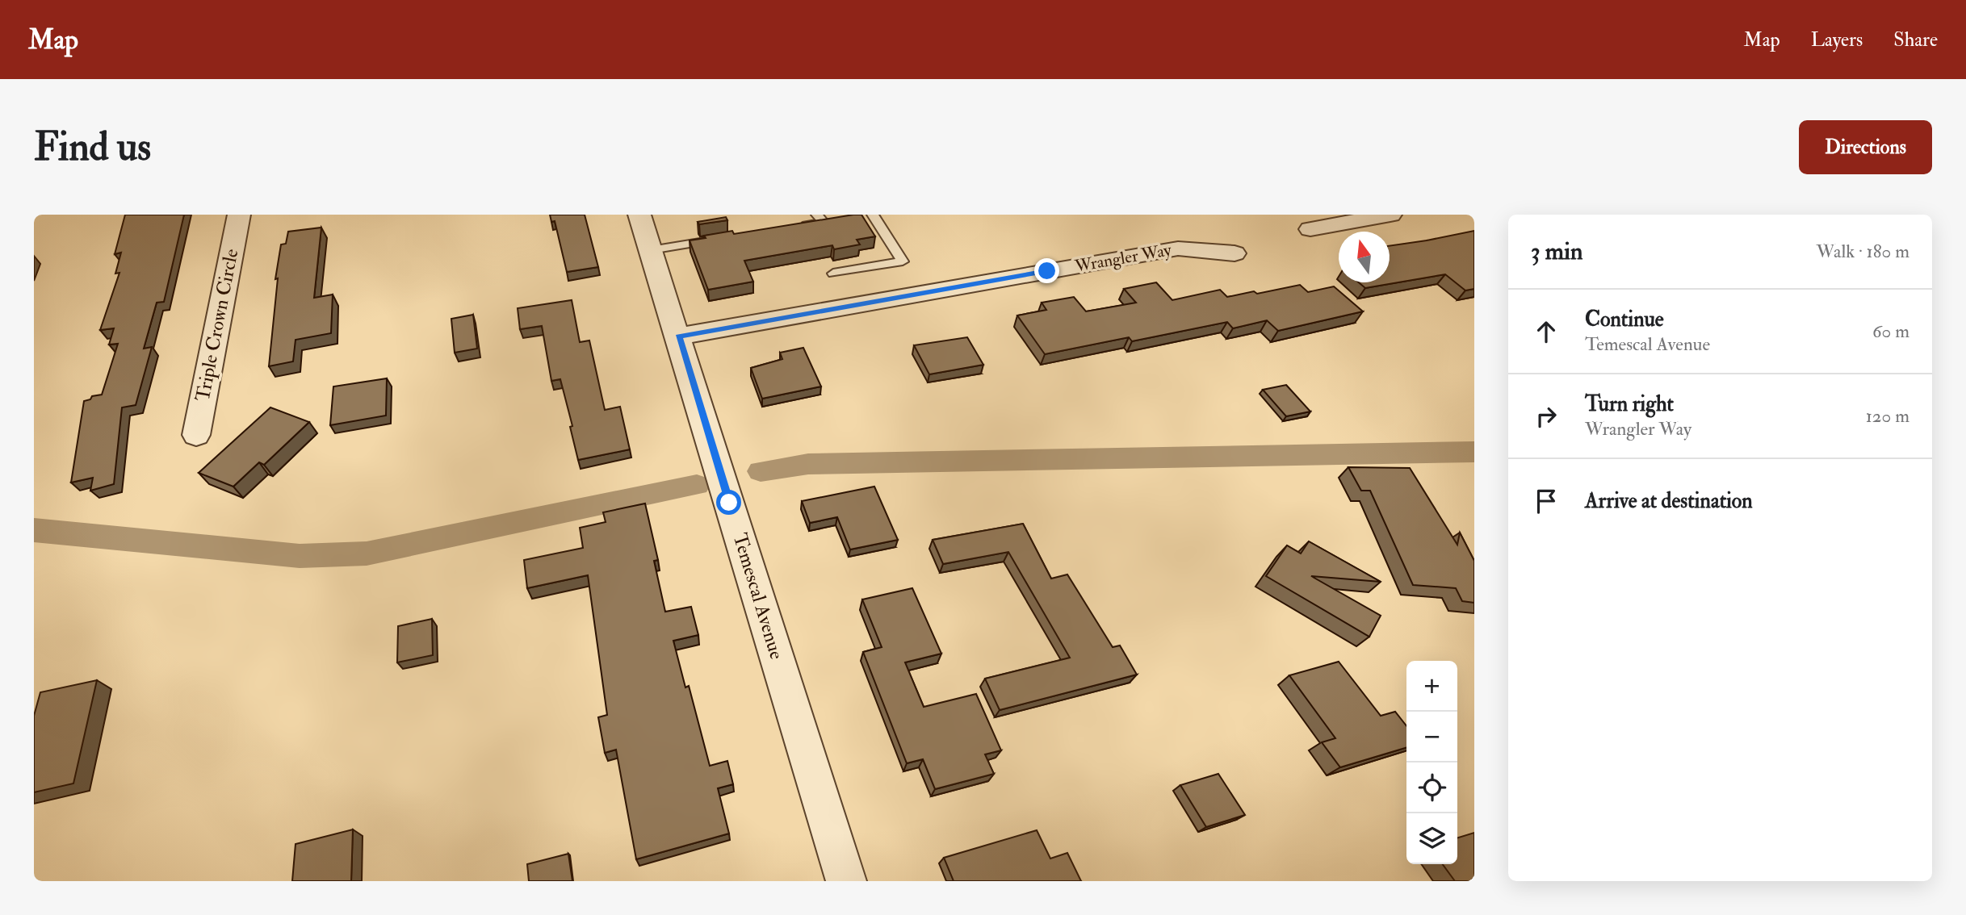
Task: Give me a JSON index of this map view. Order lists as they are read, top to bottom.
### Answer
{
  "streets": {
    "street": ["Wrangler Way", "Triple Crown Circle", "Temescal Avenue"]
  },
  "crossings": [
    ["Wrangler Way", "Temescal Avenue"]
  ],
  "north": "top",
  "page": {
    "header": "Map",
    "nav": ["Map", "Layers", "Share"],
    "buttons": "Directions",
    "title": "Find us",
    "heading": ["3 min", "Walk · 180 m"],
    "list": [
      ["Continue", "Temescal Avenue", "60 m"],
      ["Turn right", "Wrangler Way", "120 m"],
      "Arrive at destination"
    ],
    "map_buttons": ["+", "−"]
  }
}
